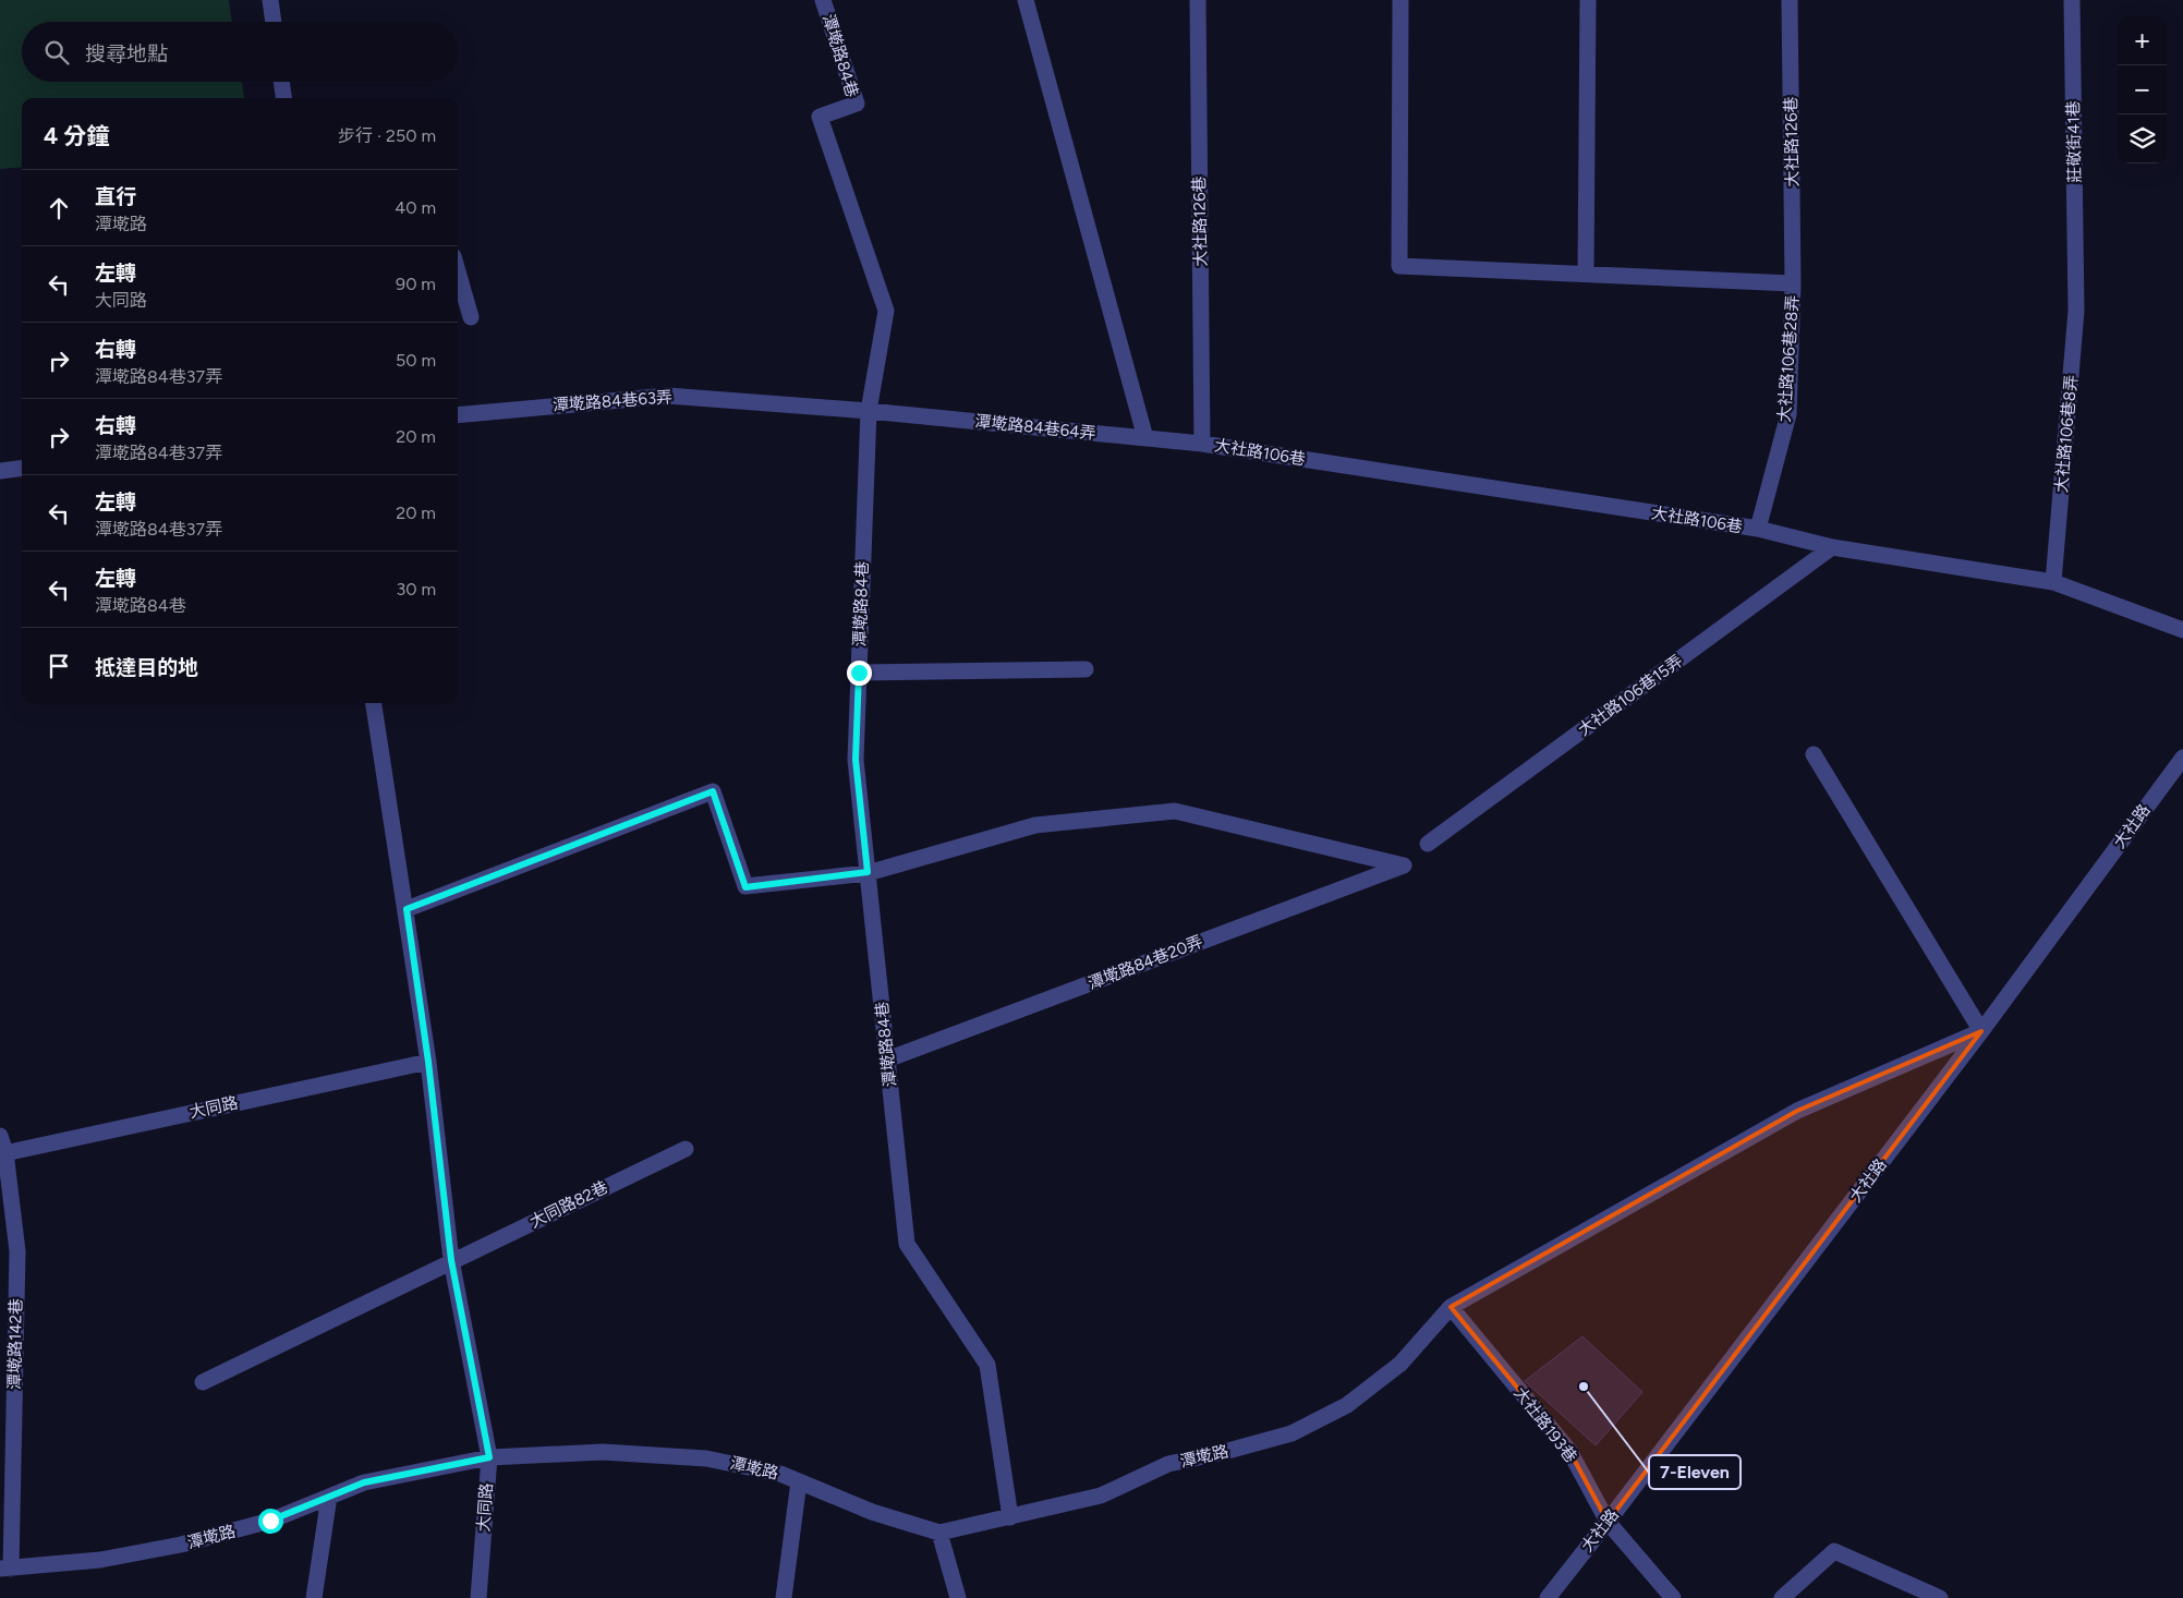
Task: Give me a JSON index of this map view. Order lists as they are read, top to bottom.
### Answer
{
  "streets": {
    "street": [
      "潭墘路84巷",
      "大社路126巷",
      "莊敬街41巷",
      "大社路106巷28弄",
      "潭墘路84巷63弄",
      "潭墘路84巷64弄",
      "大社路106巷8弄",
      "大社路106巷",
      "大社路106巷15弄",
      "大社路",
      "潭墘路84巷20弄",
      "大同路",
      "大同路82巷",
      "潭墘路142巷",
      "大社路193巷",
      "潭墘路"
    ]
  },
  "crossings": [
    ["潭墘路84巷", "潭墘路84巷63弄"],
    ["潭墘路84巷", "潭墘路84巷64弄"],
    ["潭墘路84巷", "潭墘路84巷20弄"],
    ["潭墘路84巷", "潭墘路"],
    ["大社路126巷", "大社路106巷28弄"],
    ["大社路126巷", "潭墘路84巷64弄"],
    ["大社路126巷", "大社路106巷"],
    ["莊敬街41巷", "大社路106巷8弄"],
    ["大社路106巷28弄", "大社路106巷"],
    ["潭墘路84巷63弄", "潭墘路84巷64弄"],
    ["潭墘路84巷64弄", "大社路106巷"],
    ["大社路106巷8弄", "大社路106巷"],
    ["大社路106巷", "大社路106巷15弄"],
    ["大社路", "大社路193巷"],
    ["大社路", "潭墘路"],
    ["大同路", "大同路82巷"],
    ["大同路", "潭墘路142巷"],
    ["大同路", "潭墘路"],
    ["潭墘路142巷", "潭墘路"],
    ["大社路193巷", "潭墘路"]
  ],
  "places": ["7-Eleven"],
  "page": {
    "map_buttons": ["+", "−"],
    "search": "搜尋地點",
    "heading": ["4 分鐘", "步行 · 250 m"],
    "list": [
      ["直行", "潭墘路", "40 m"],
      ["左轉", "大同路", "90 m"],
      ["右轉", "潭墘路84巷37弄", "50 m"],
      ["右轉", "潭墘路84巷37弄", "20 m"],
      ["左轉", "潭墘路84巷37弄", "20 m"],
      ["左轉", "潭墘路84巷", "30 m"],
      "抵達目的地"
    ]
  }
}
